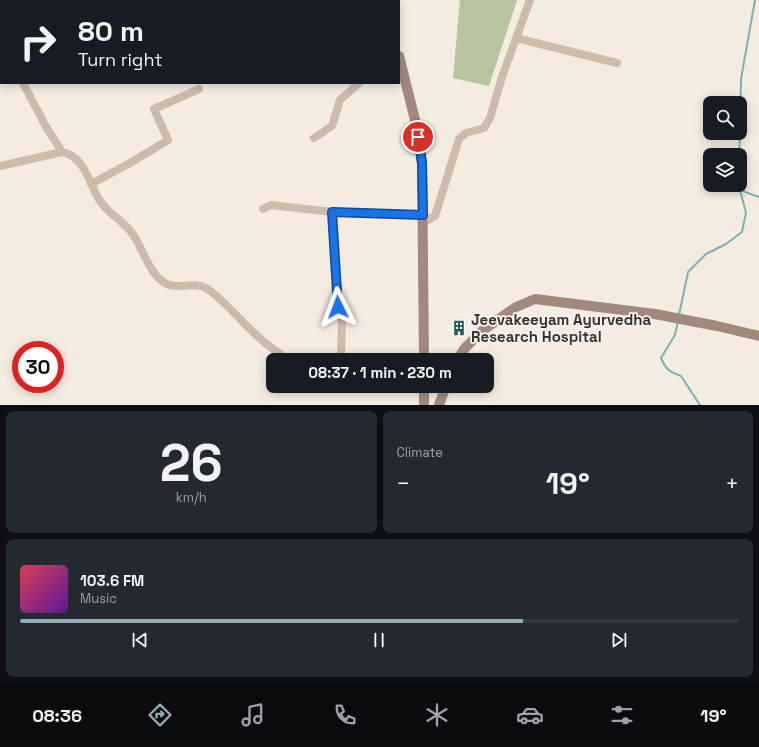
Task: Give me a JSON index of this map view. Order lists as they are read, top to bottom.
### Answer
{
  "places": {
    "building": ["Jeevakeeyam Ayurvedha Research Hospital"]
  },
  "page": {
    "turn": ["80 m", "Turn right"],
    "limit": "30",
    "trip": "08:37 · 1 min · 230 m",
    "tile": [
      ["26", "km/h"],
      "Climate"
    ],
    "heat": ["−", "19°", "+"],
    "song": ["103.6 FM", "Music"],
    "tabs": ["08:36", "19°"]
  }
}
